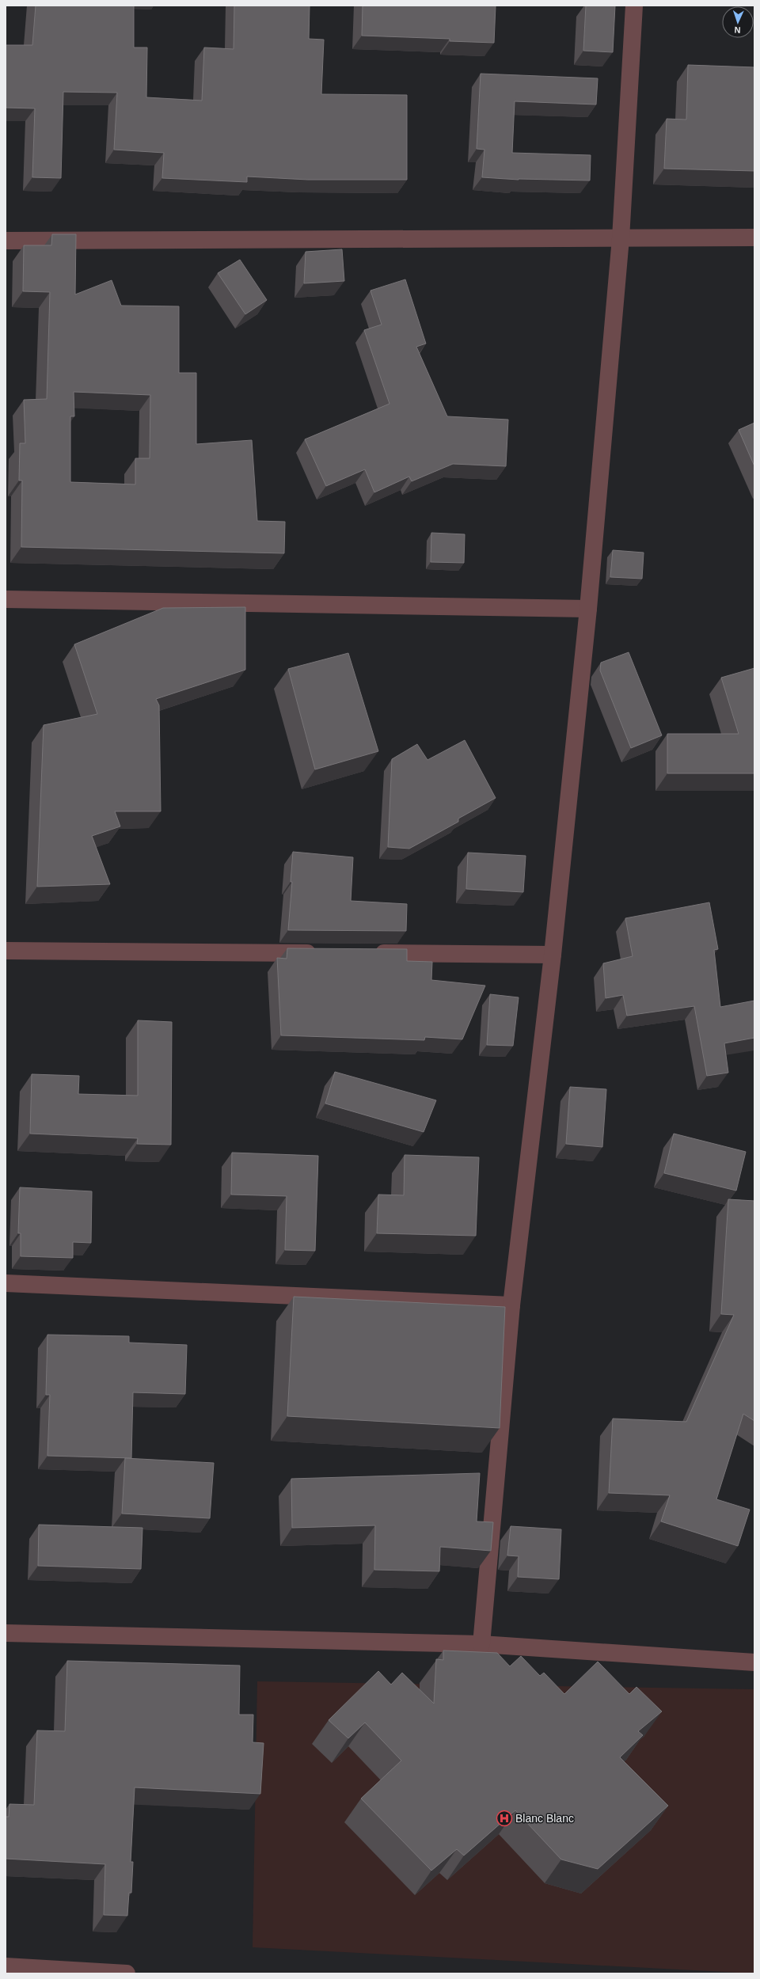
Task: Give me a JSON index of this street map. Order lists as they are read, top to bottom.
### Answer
{
  "places": {
    "hospital": ["Blanc Blanc"]
  },
  "north": "bottom"
}
